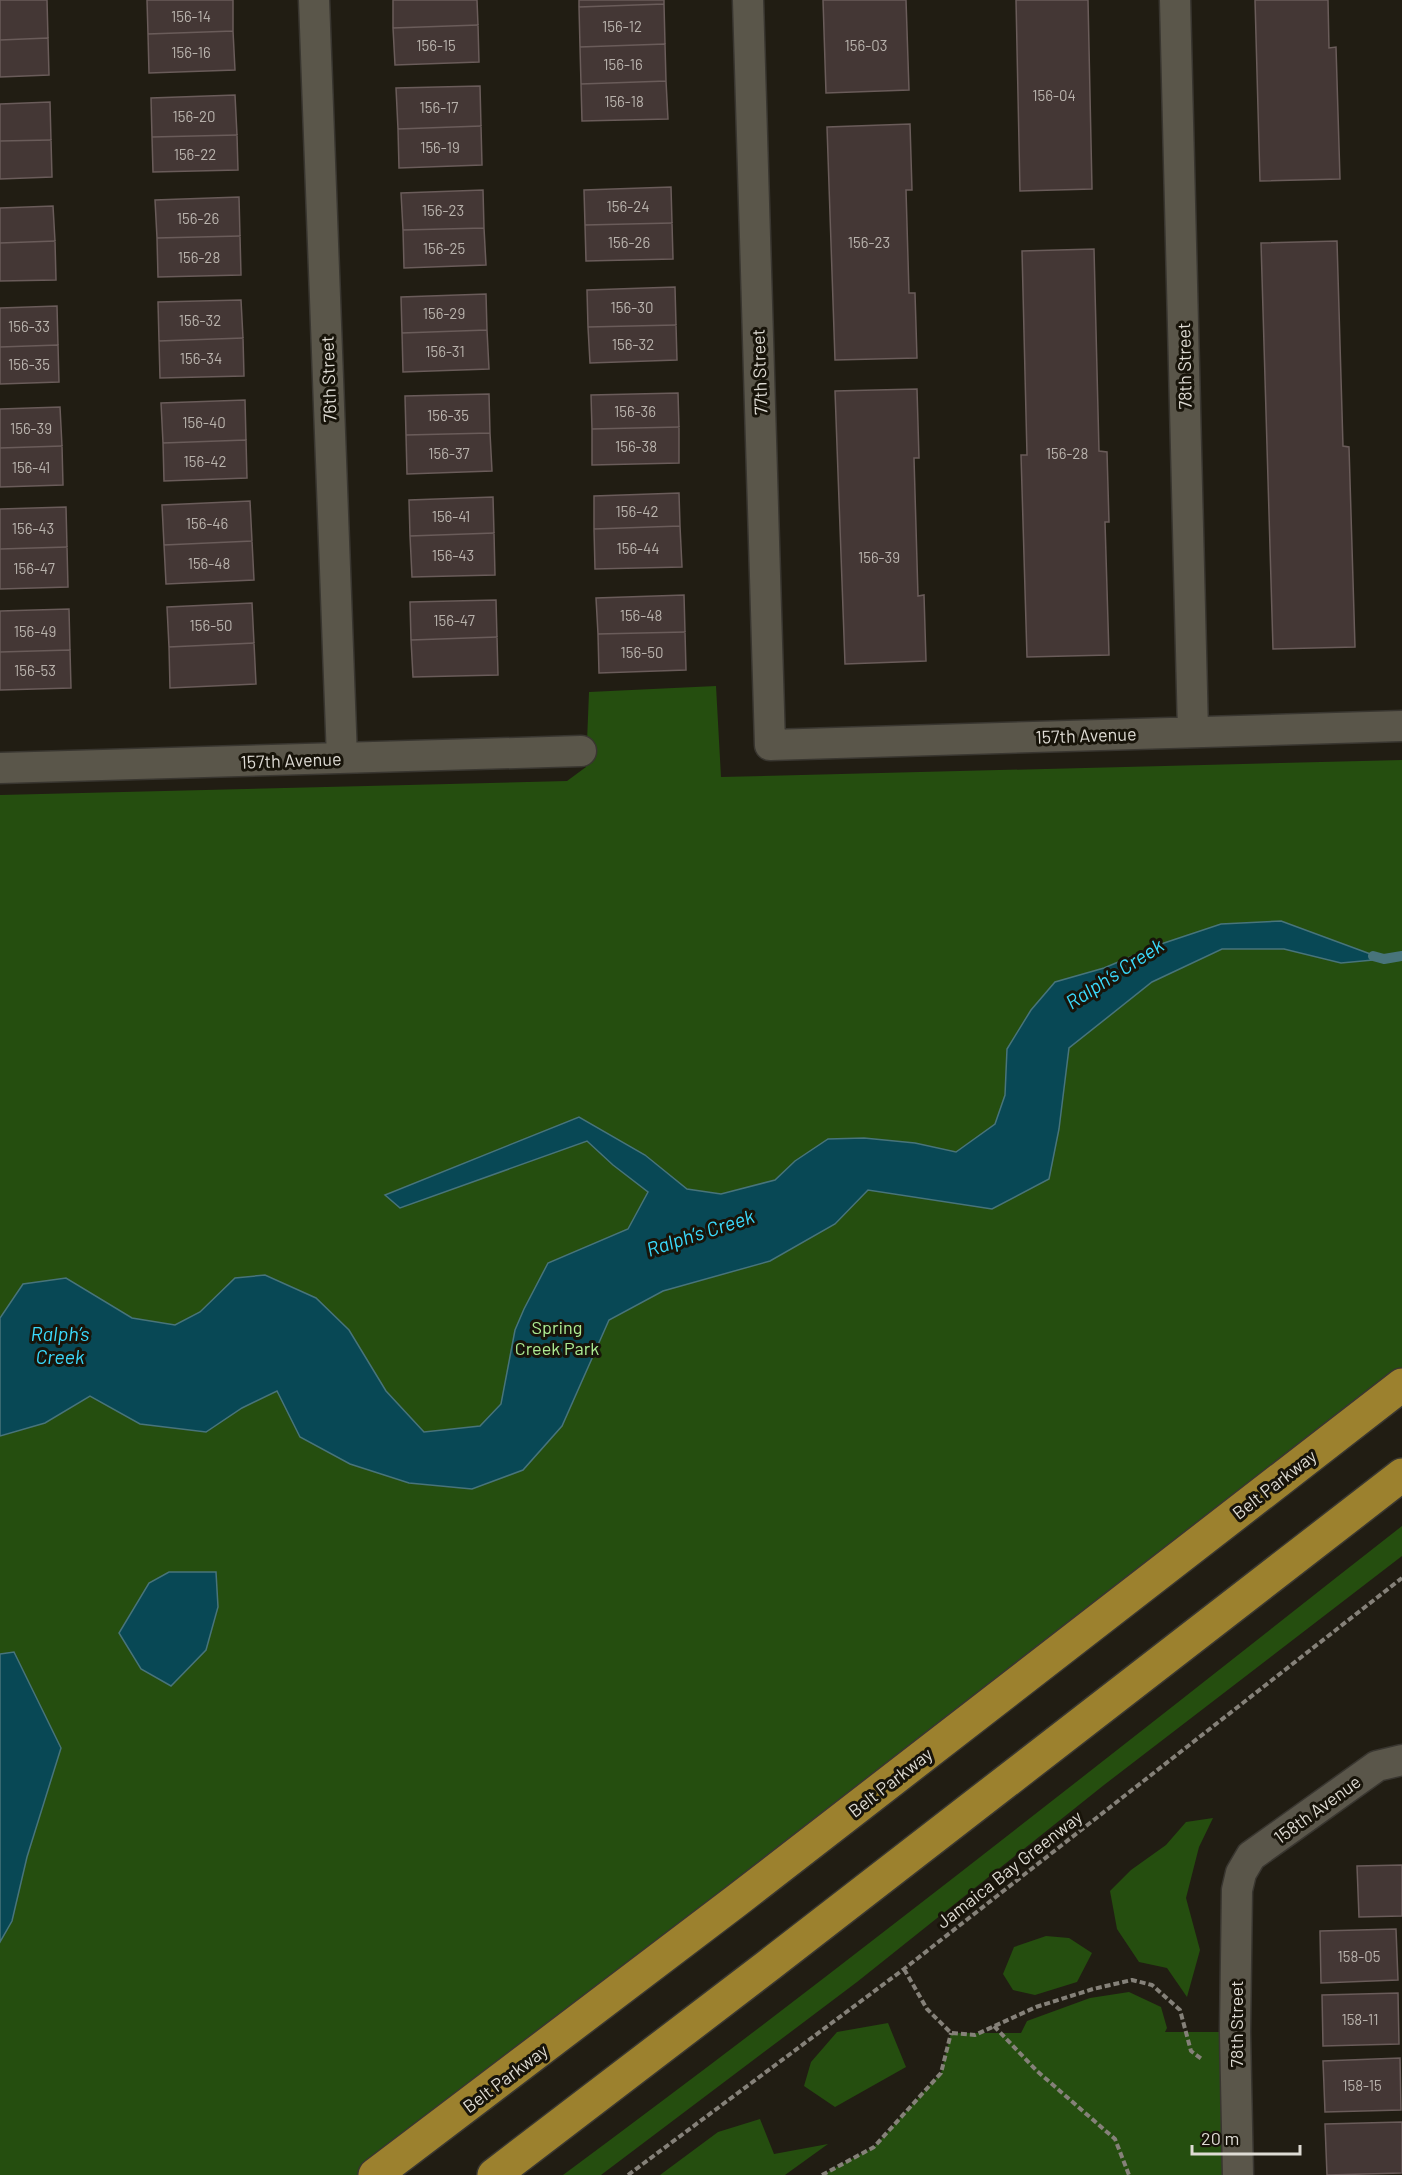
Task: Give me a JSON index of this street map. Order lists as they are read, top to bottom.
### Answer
{
  "streets": {
    "highway": ["Belt Parkway"],
    "street": [
      "78th Street",
      "77th Street",
      "76th Street",
      "157th Avenue",
      "158th Avenue"
    ],
    "path": ["Jamaica Bay Greenway"]
  },
  "crossings": [
    ["78th Street", "157th Avenue"],
    ["78th Street", "158th Avenue"],
    ["77th Street", "157th Avenue"],
    ["76th Street", "157th Avenue"]
  ],
  "water": ["Ralph’s Creek"],
  "parks": ["Spring Creek Park"],
  "house_numbers": [
    "156-14",
    "156-12",
    "156-15",
    "156-03",
    "156-16",
    "156-16",
    "156-04",
    "156-18",
    "156-17",
    "156-20",
    "156-19",
    "156-22",
    "156-24",
    "156-23",
    "156-26",
    "156-26",
    "156-23",
    "156-25",
    "156-28",
    "156-30",
    "156-29",
    "156-32",
    "156-33",
    "156-32",
    "156-31",
    "156-34",
    "156-35",
    "156-36",
    "156-35",
    "156-40",
    "156-39",
    "156-38",
    "156-37",
    "156-28",
    "156-42",
    "156-41",
    "156-42",
    "156-41",
    "156-46",
    "156-43",
    "156-44",
    "156-43",
    "156-39",
    "156-48",
    "156-47",
    "156-48",
    "156-47",
    "156-50",
    "156-49",
    "156-50",
    "156-53",
    "158-05",
    "158-11",
    "158-15"
  ],
  "scale_bar": "20 m"
}
